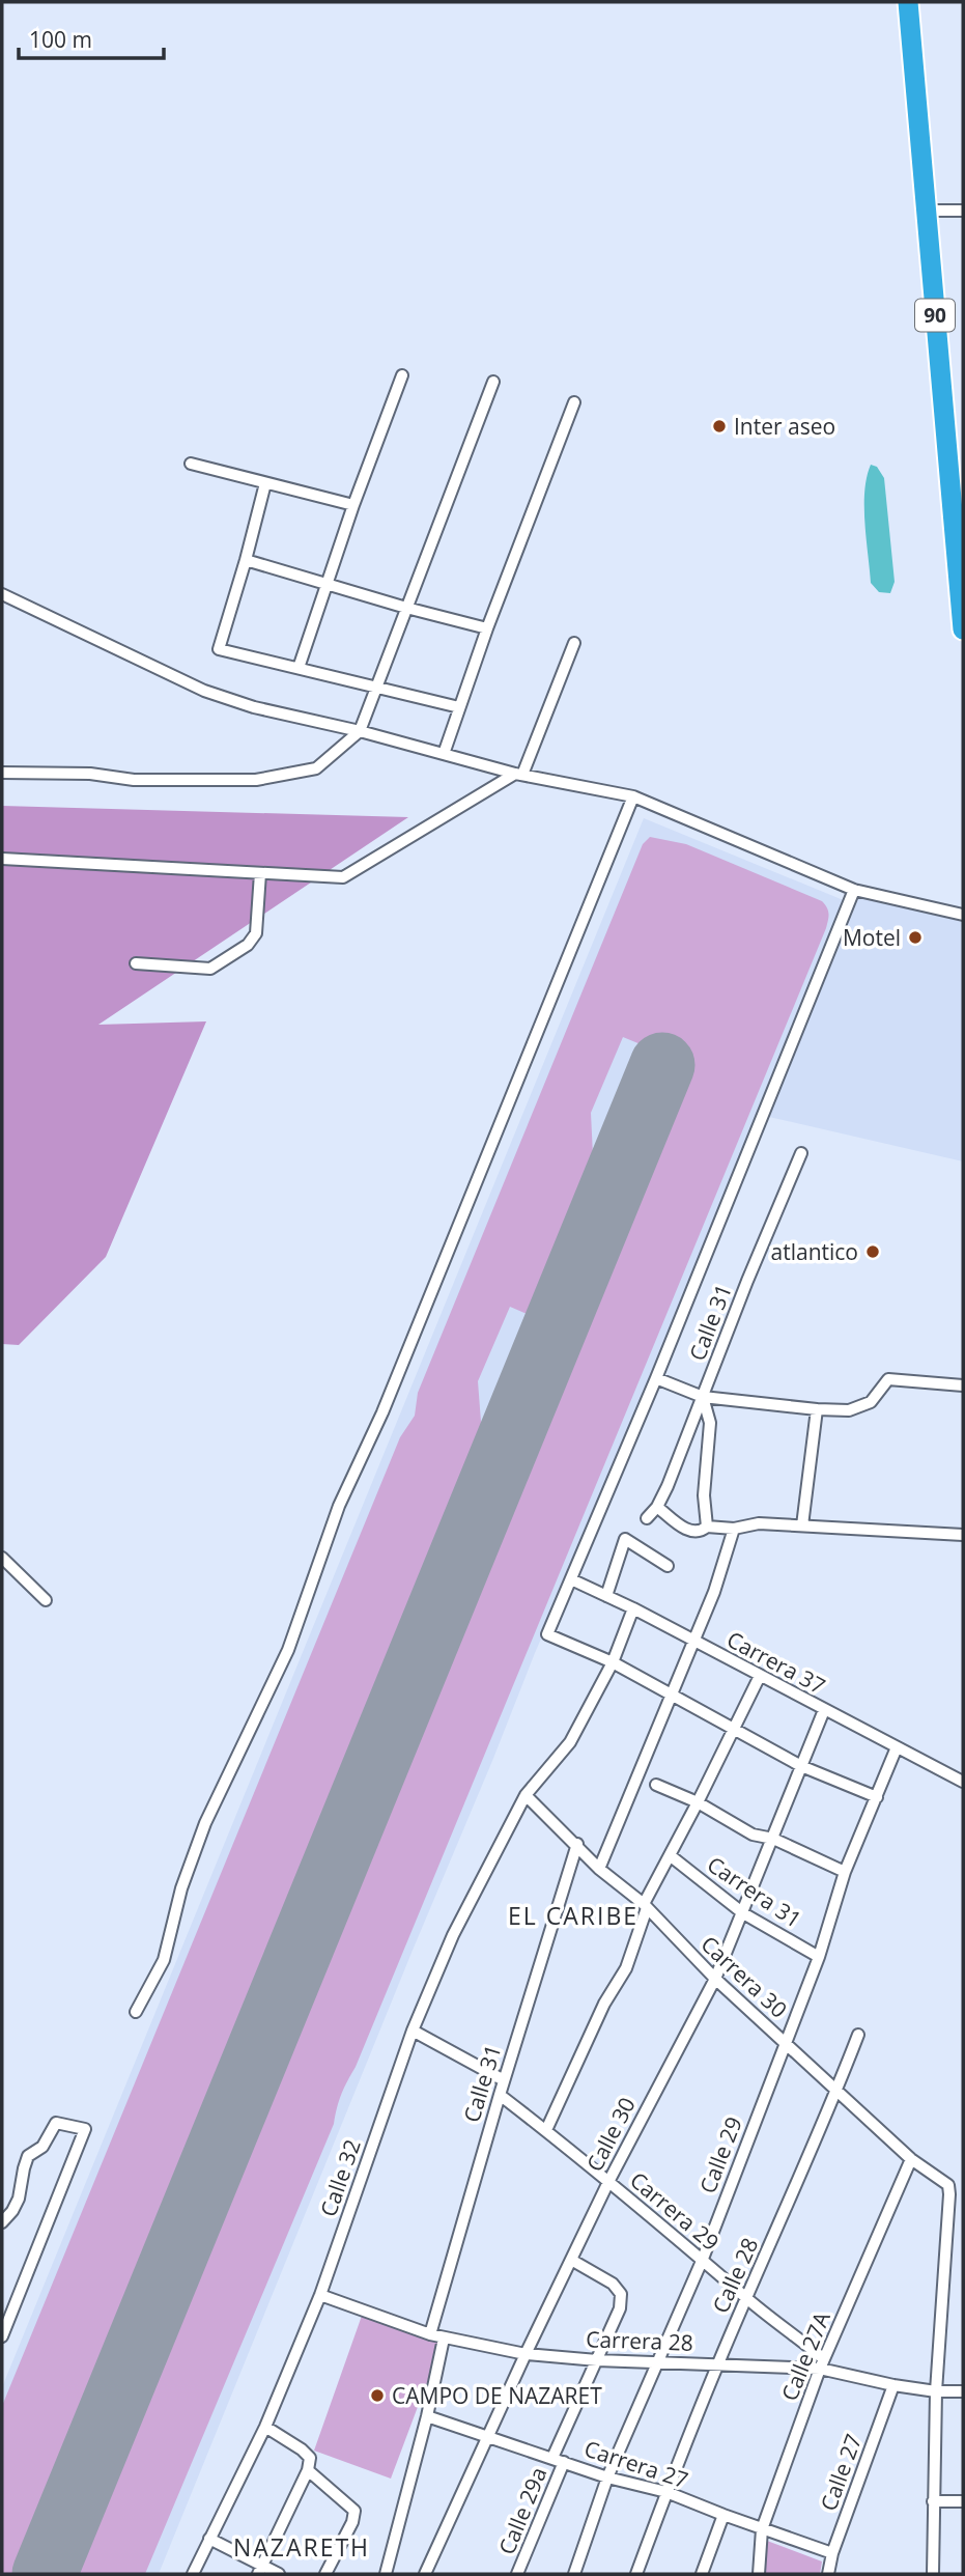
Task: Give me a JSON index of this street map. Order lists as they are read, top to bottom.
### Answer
{
  "streets": {
    "highway": ["90"],
    "street": [
      "Calle 31",
      "Carrera 37",
      "Carrera 31",
      "Carrera 30",
      "Calle 30",
      "Calle 29",
      "Calle 32",
      "Carrera 29",
      "Calle 28",
      "Carrera 28",
      "Calle 27A",
      "Carrera 27",
      "Calle 27",
      "Calle 29a"
    ]
  },
  "crossings": [
    ["Calle 31", "Carrera 30"],
    ["Calle 31", "Carrera 29"],
    ["Calle 31", "Carrera 28"],
    ["Carrera 37", "Calle 30"],
    ["Carrera 37", "Calle 29"],
    ["Carrera 37", "Calle 32"],
    ["Carrera 31", "Calle 30"],
    ["Carrera 31", "Calle 29"],
    ["Carrera 30", "Calle 30"],
    ["Carrera 30", "Calle 29"],
    ["Carrera 30", "Calle 32"],
    ["Carrera 30", "Calle 28"],
    ["Carrera 30", "Carrera 28"],
    ["Carrera 30", "Calle 27A"],
    ["Calle 30", "Carrera 29"],
    ["Calle 30", "Carrera 28"],
    ["Calle 30", "Carrera 27"],
    ["Calle 30", "Calle 29a"],
    ["Calle 29", "Carrera 29"],
    ["Calle 29", "Carrera 28"],
    ["Calle 29", "Carrera 27"],
    ["Calle 32", "Carrera 28"],
    ["Carrera 29", "Calle 28"],
    ["Carrera 29", "Carrera 28"],
    ["Carrera 29", "Calle 27A"],
    ["Calle 28", "Carrera 28"],
    ["Calle 28", "Carrera 27"],
    ["Carrera 28", "Calle 27A"],
    ["Carrera 28", "Calle 27"],
    ["Carrera 28", "Calle 29a"],
    ["Calle 27A", "Carrera 27"],
    ["Carrera 27", "Calle 27"],
    ["Carrera 27", "Calle 29a"]
  ],
  "districts": ["EL CARIBE", "NAZARETH"],
  "places": [
    "Inter aseo",
    "Motel",
    "atlantico",
    "CAMPO DE NAZARET"
  ],
  "scale_bar": "100 m"
}
